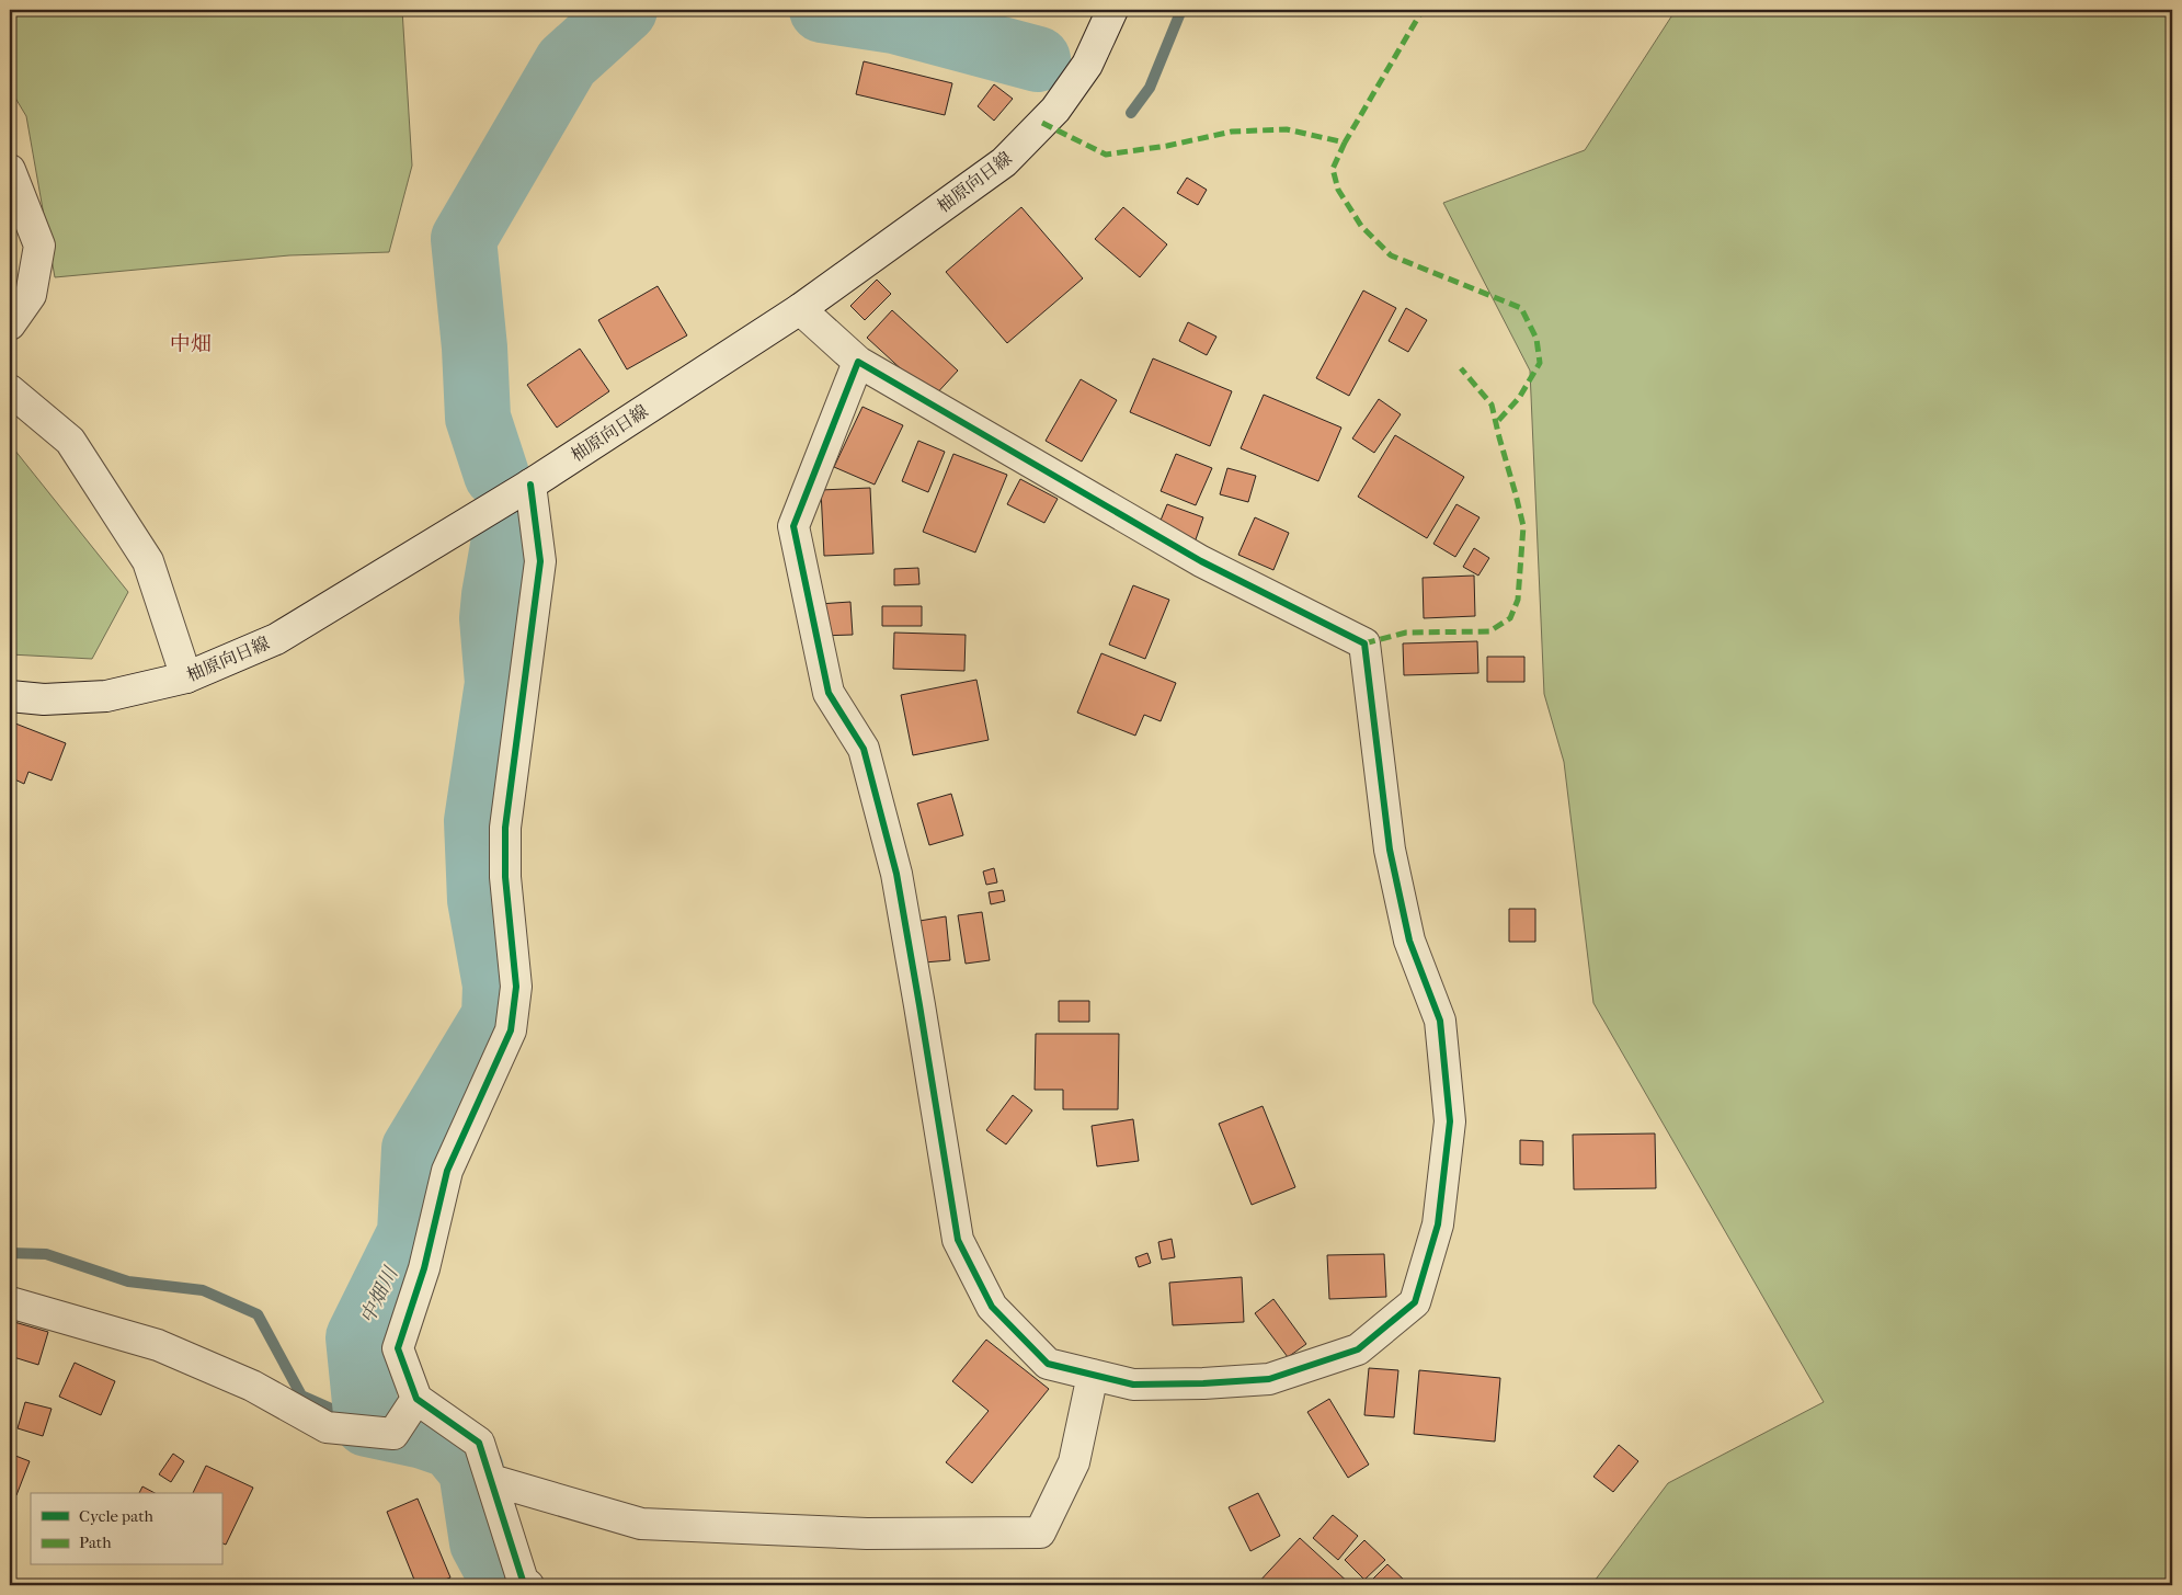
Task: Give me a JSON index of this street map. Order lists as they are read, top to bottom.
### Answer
{
  "streets": {
    "street": ["柚原向日線"]
  },
  "districts": ["中畑"],
  "water": ["中畑川"],
  "legend": ["Cycle path", "Path"]
}
